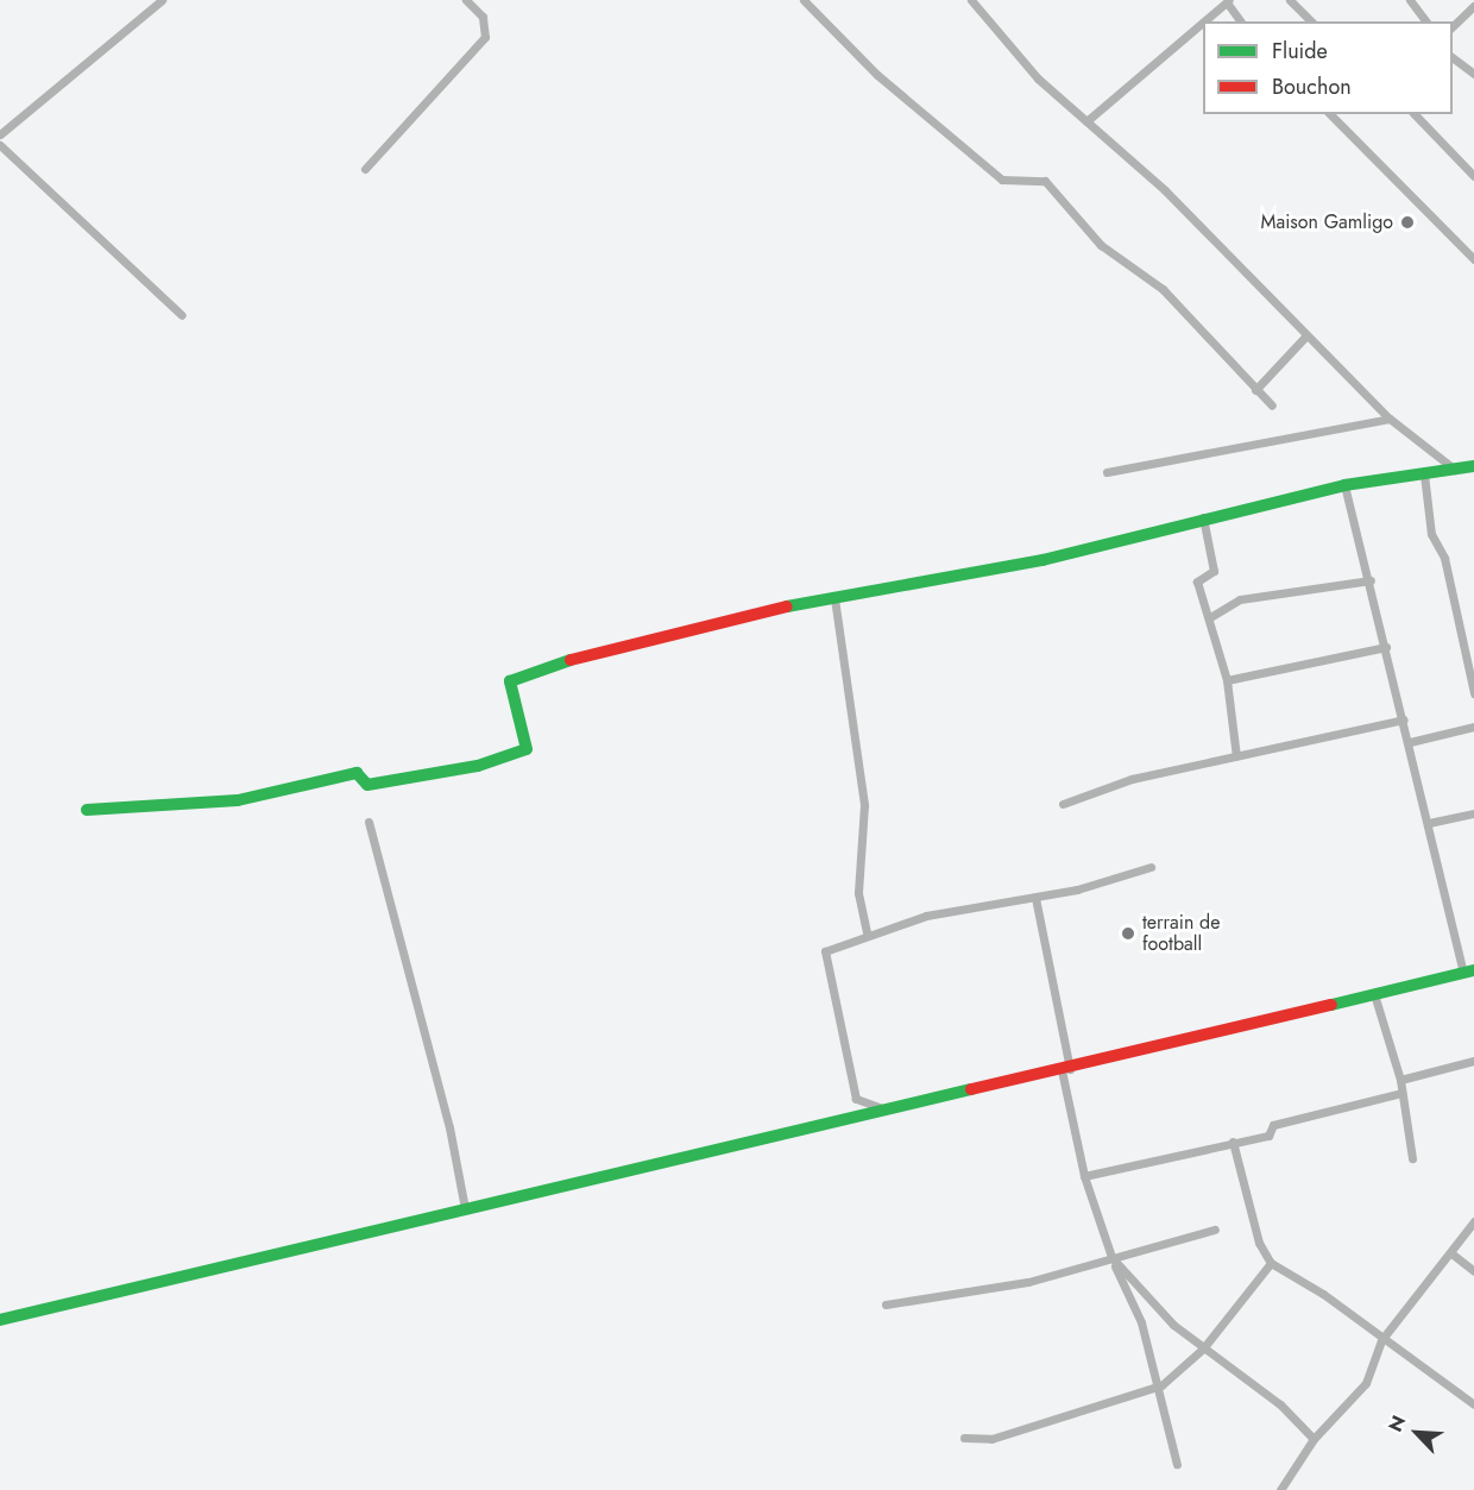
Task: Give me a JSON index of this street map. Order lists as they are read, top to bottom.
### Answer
{
  "places": ["Maison Gamligo", "terrain de football"],
  "legend": ["Fluide", "Bouchon"],
  "north": "top left"
}
